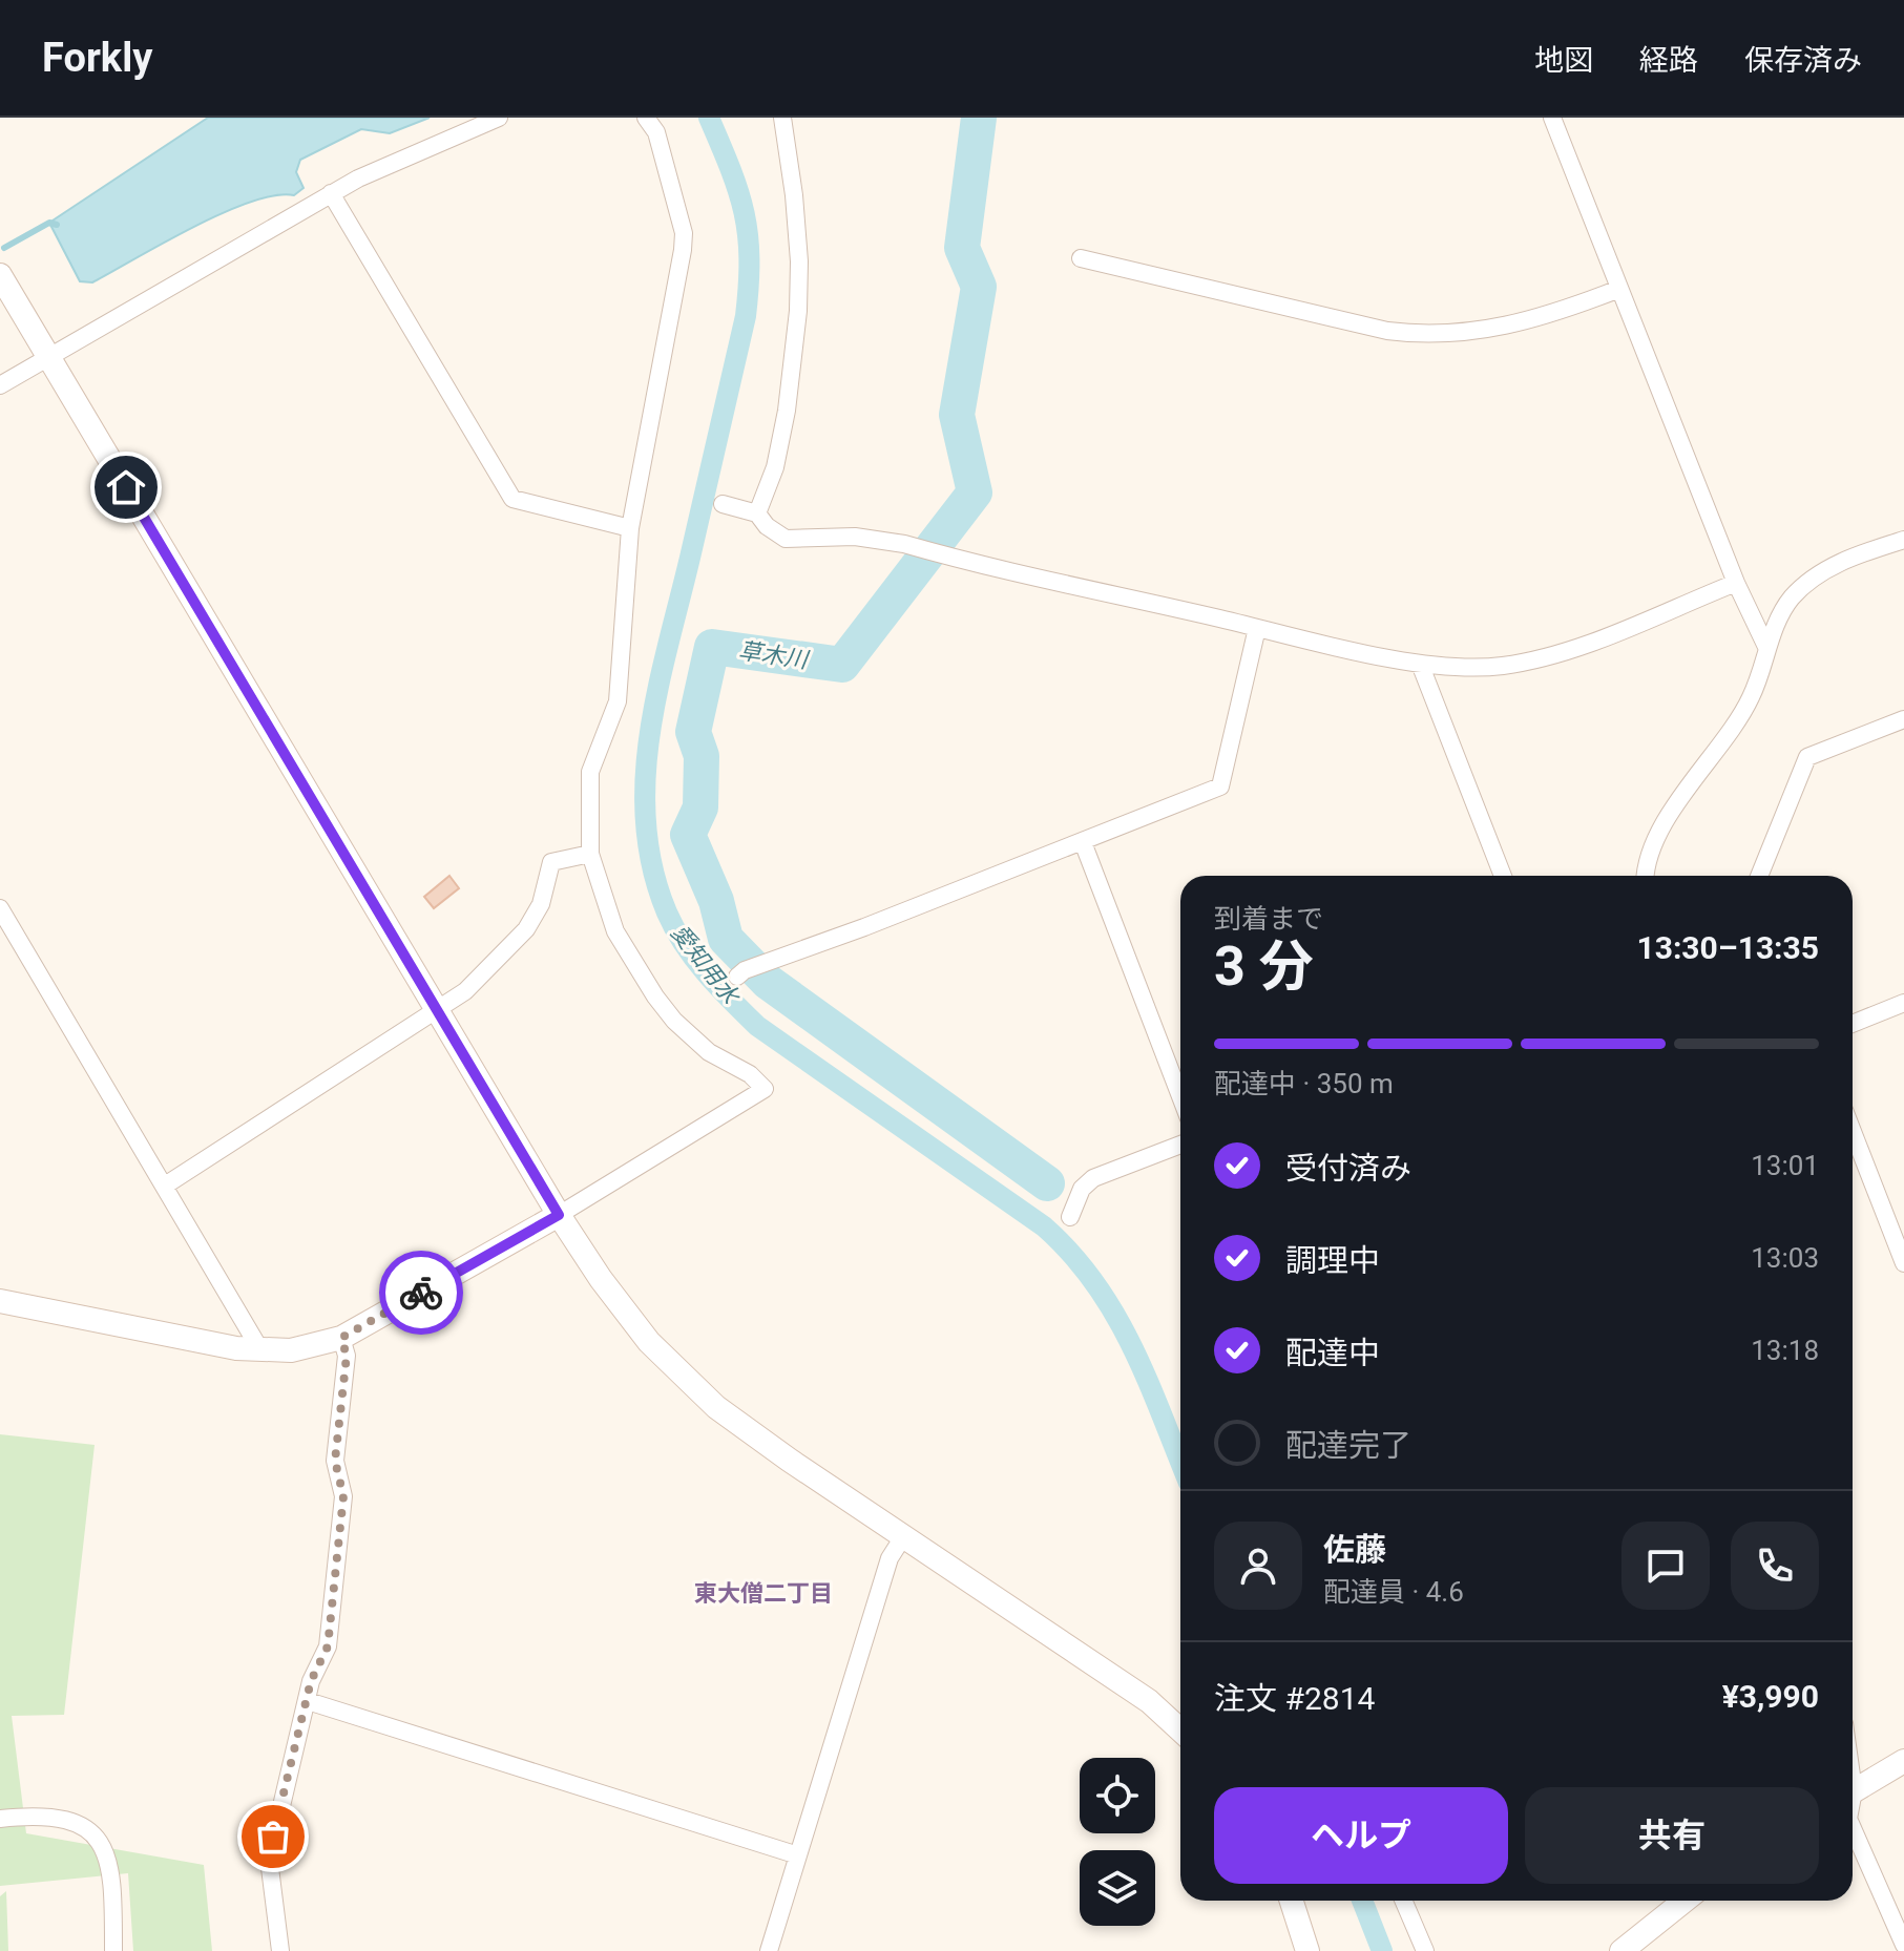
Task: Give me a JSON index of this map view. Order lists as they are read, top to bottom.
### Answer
{
  "districts": ["東大僧二丁目"],
  "water": ["草木川", "愛知用水"],
  "page": {
    "header": "Forkly",
    "nav": ["地図", "経路", "保存済み"],
    "heading": ["3 分", "到着まで", "13:30–13:35"],
    "panel": [
      "佐藤",
      "配達員 · 4.6",
      "注文 #2814",
      "¥3,990"
    ],
    "bar": "配達中 · 350 m",
    "list": [
      ["受付済み", "13:01"],
      ["調理中", "13:03"],
      ["配達中", "13:18"],
      "配達完了"
    ],
    "buttons": ["ヘルプ", "共有"]
  }
}
